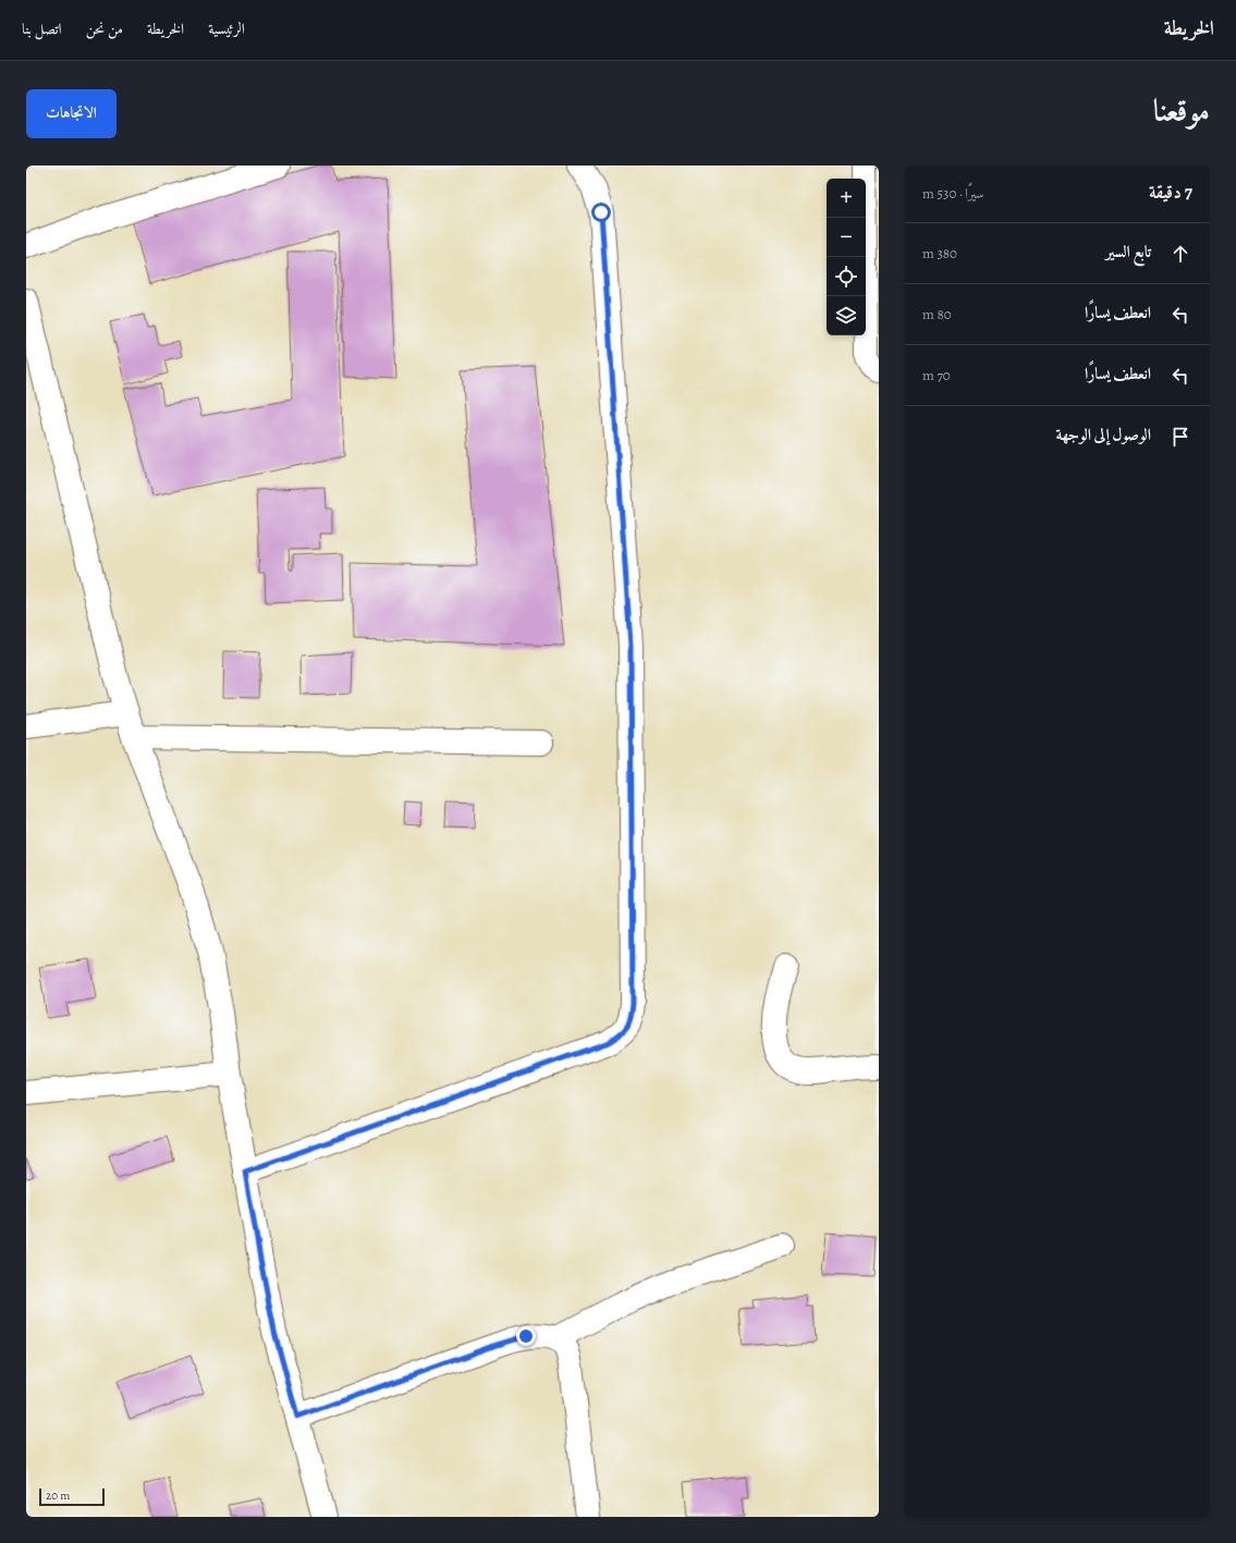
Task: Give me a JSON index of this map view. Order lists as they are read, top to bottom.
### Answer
{
  "scale_bar": "20 m",
  "page": {
    "header": "الخريطة",
    "nav": [
      "الرئيسية",
      "الخريطة",
      "من نحن",
      "اتصل بنا"
    ],
    "title": "موقعنا",
    "buttons": "الاتجاهات",
    "heading": ["7 دقيقة", "سيرًا · 530 m"],
    "map_buttons": ["+", "−"],
    "list": [
      ["تابع السير", "380 m"],
      ["انعطف يسارًا", "80 m"],
      ["انعطف يسارًا", "70 m"],
      "الوصول إلى الوجهة"
    ],
    "scale": "20 m"
  }
}
